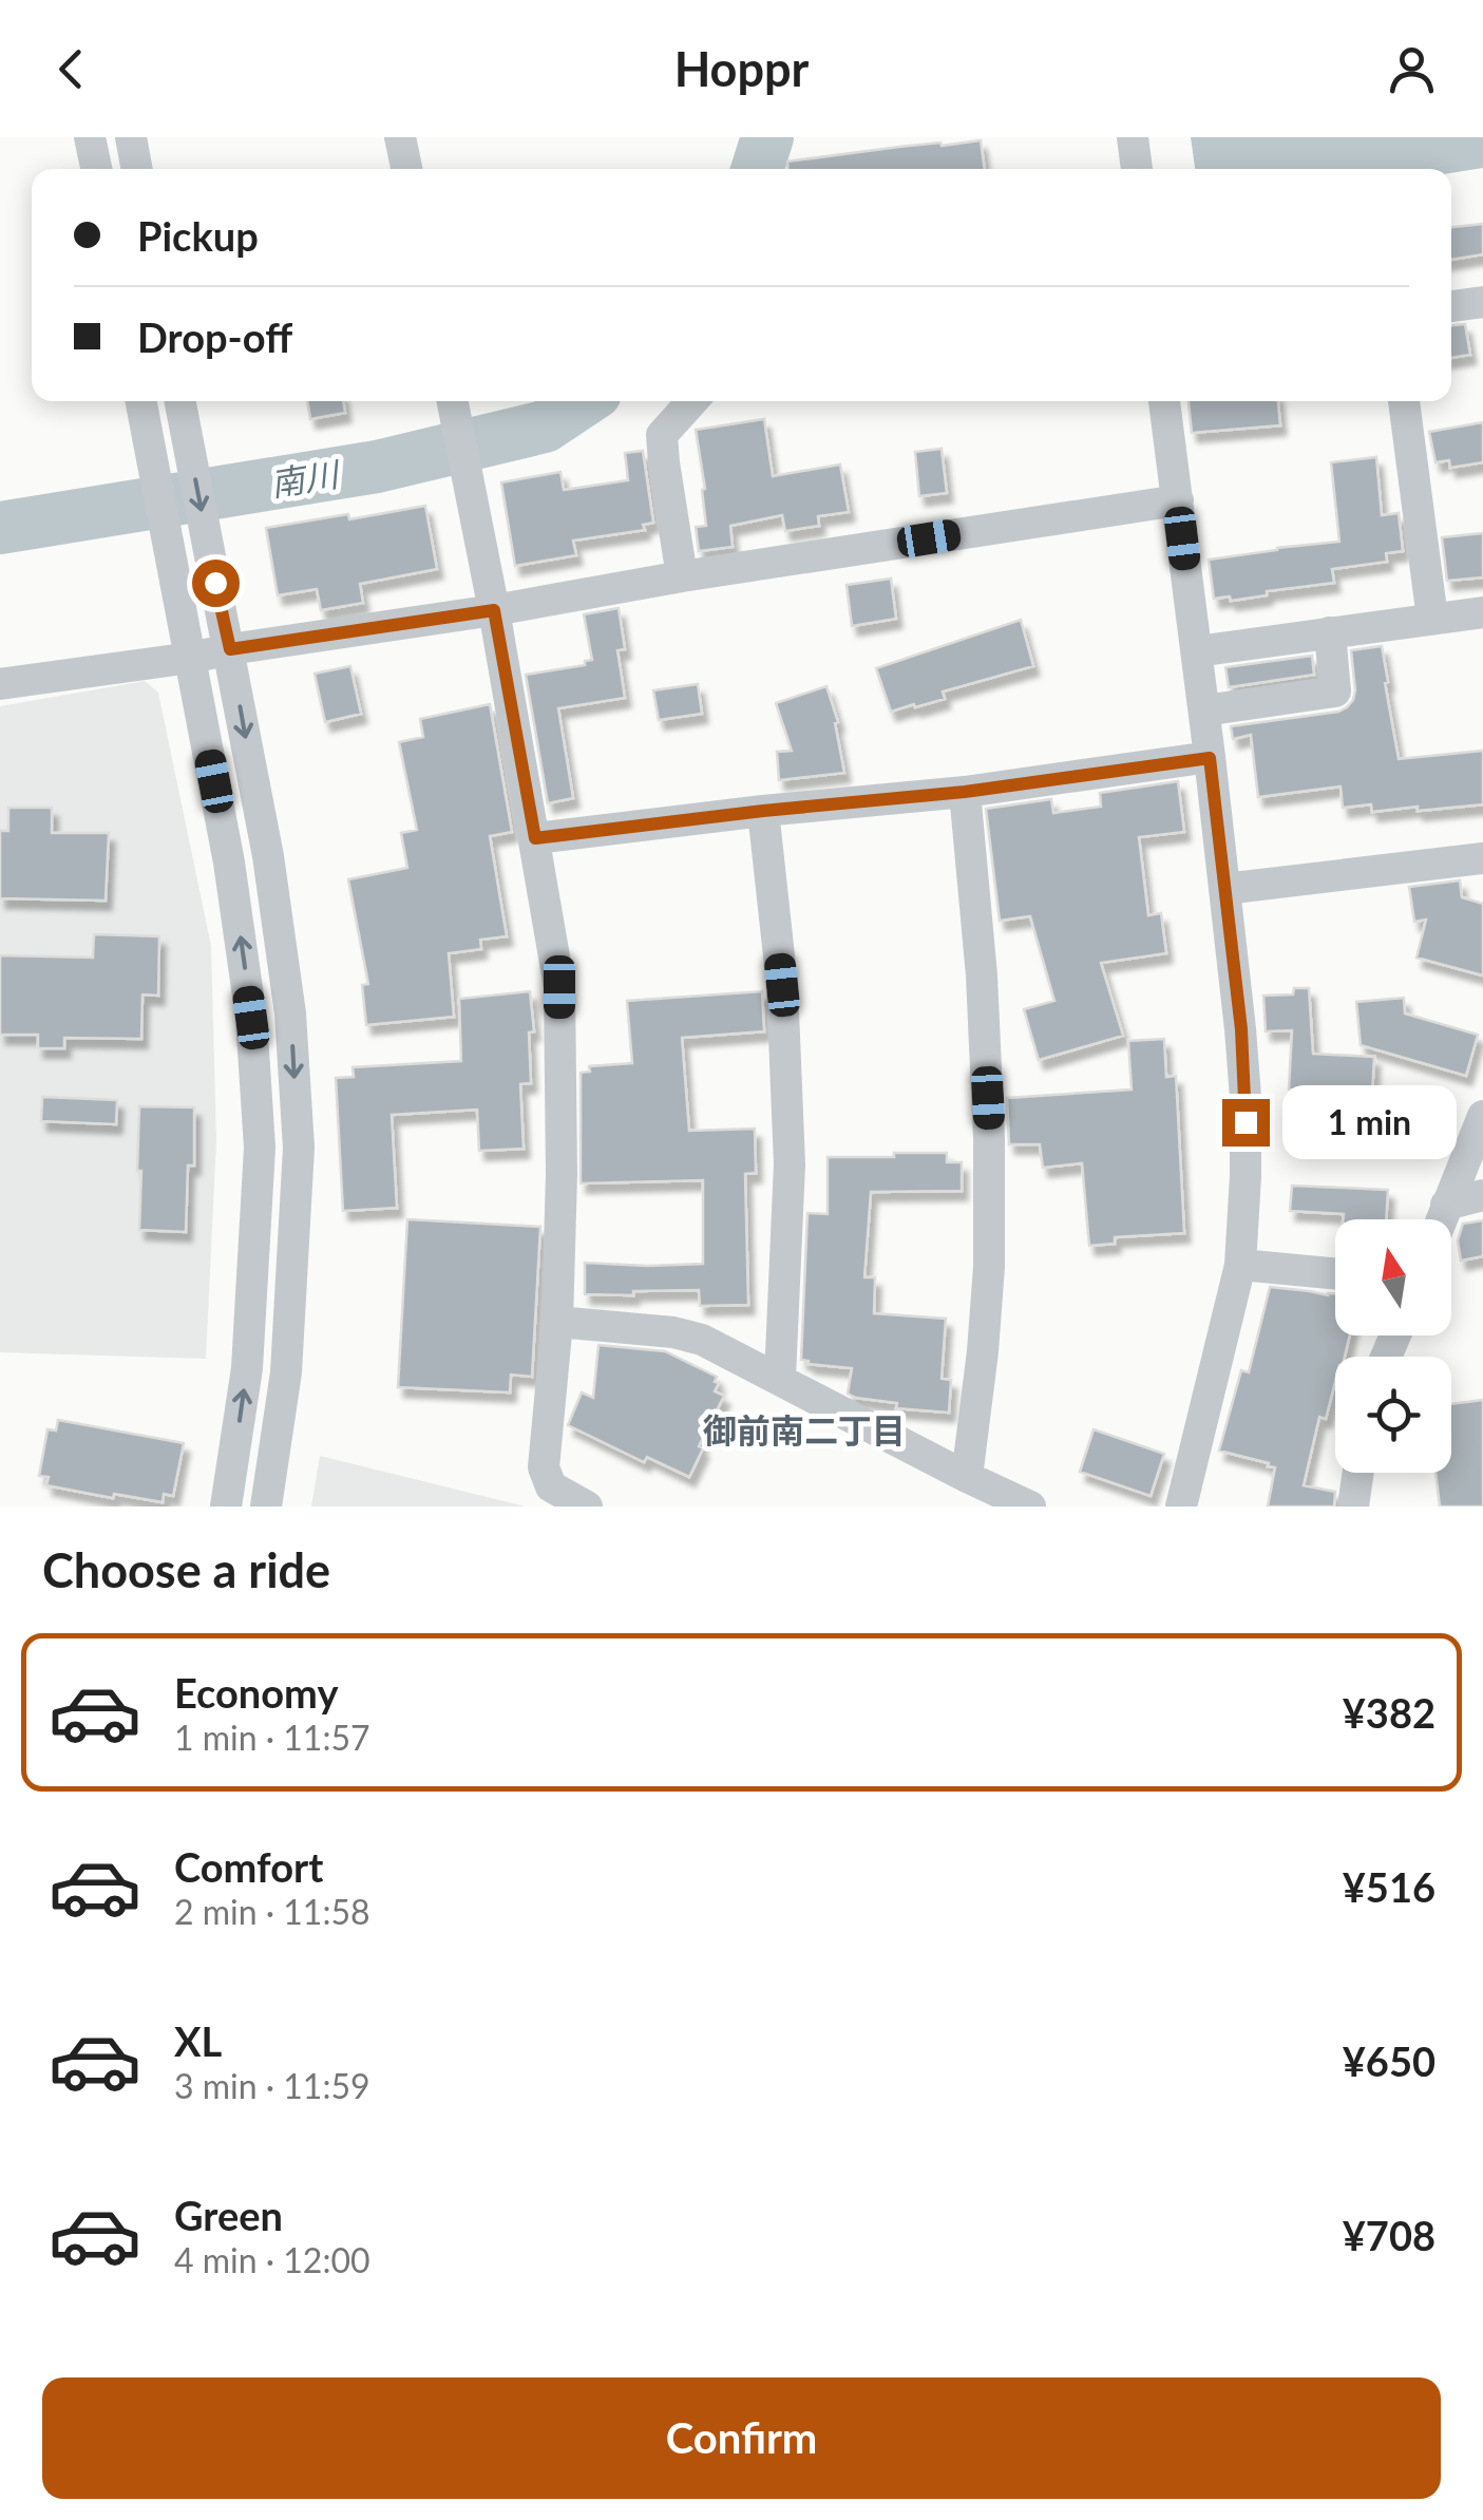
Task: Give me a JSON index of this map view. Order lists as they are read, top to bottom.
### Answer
{
  "districts": ["御前南二丁目"],
  "water": ["南川"],
  "north": "top",
  "page": {
    "header": "Hoppr",
    "banner": ["Pickup", "Drop-off"],
    "bubble": "1 min",
    "heading": "Choose a ride",
    "list": [
      {
        "name": "Economy",
        "note": "1 min · 11:57",
        "value": "¥382"
      },
      {
        "name": "Comfort",
        "note": "2 min · 11:58",
        "value": "¥516"
      },
      {
        "name": "XL",
        "note": "3 min · 11:59",
        "value": "¥650"
      },
      {
        "name": "Green",
        "note": "4 min · 12:00",
        "value": "¥708"
      }
    ],
    "buttons": "Confirm"
  }
}
